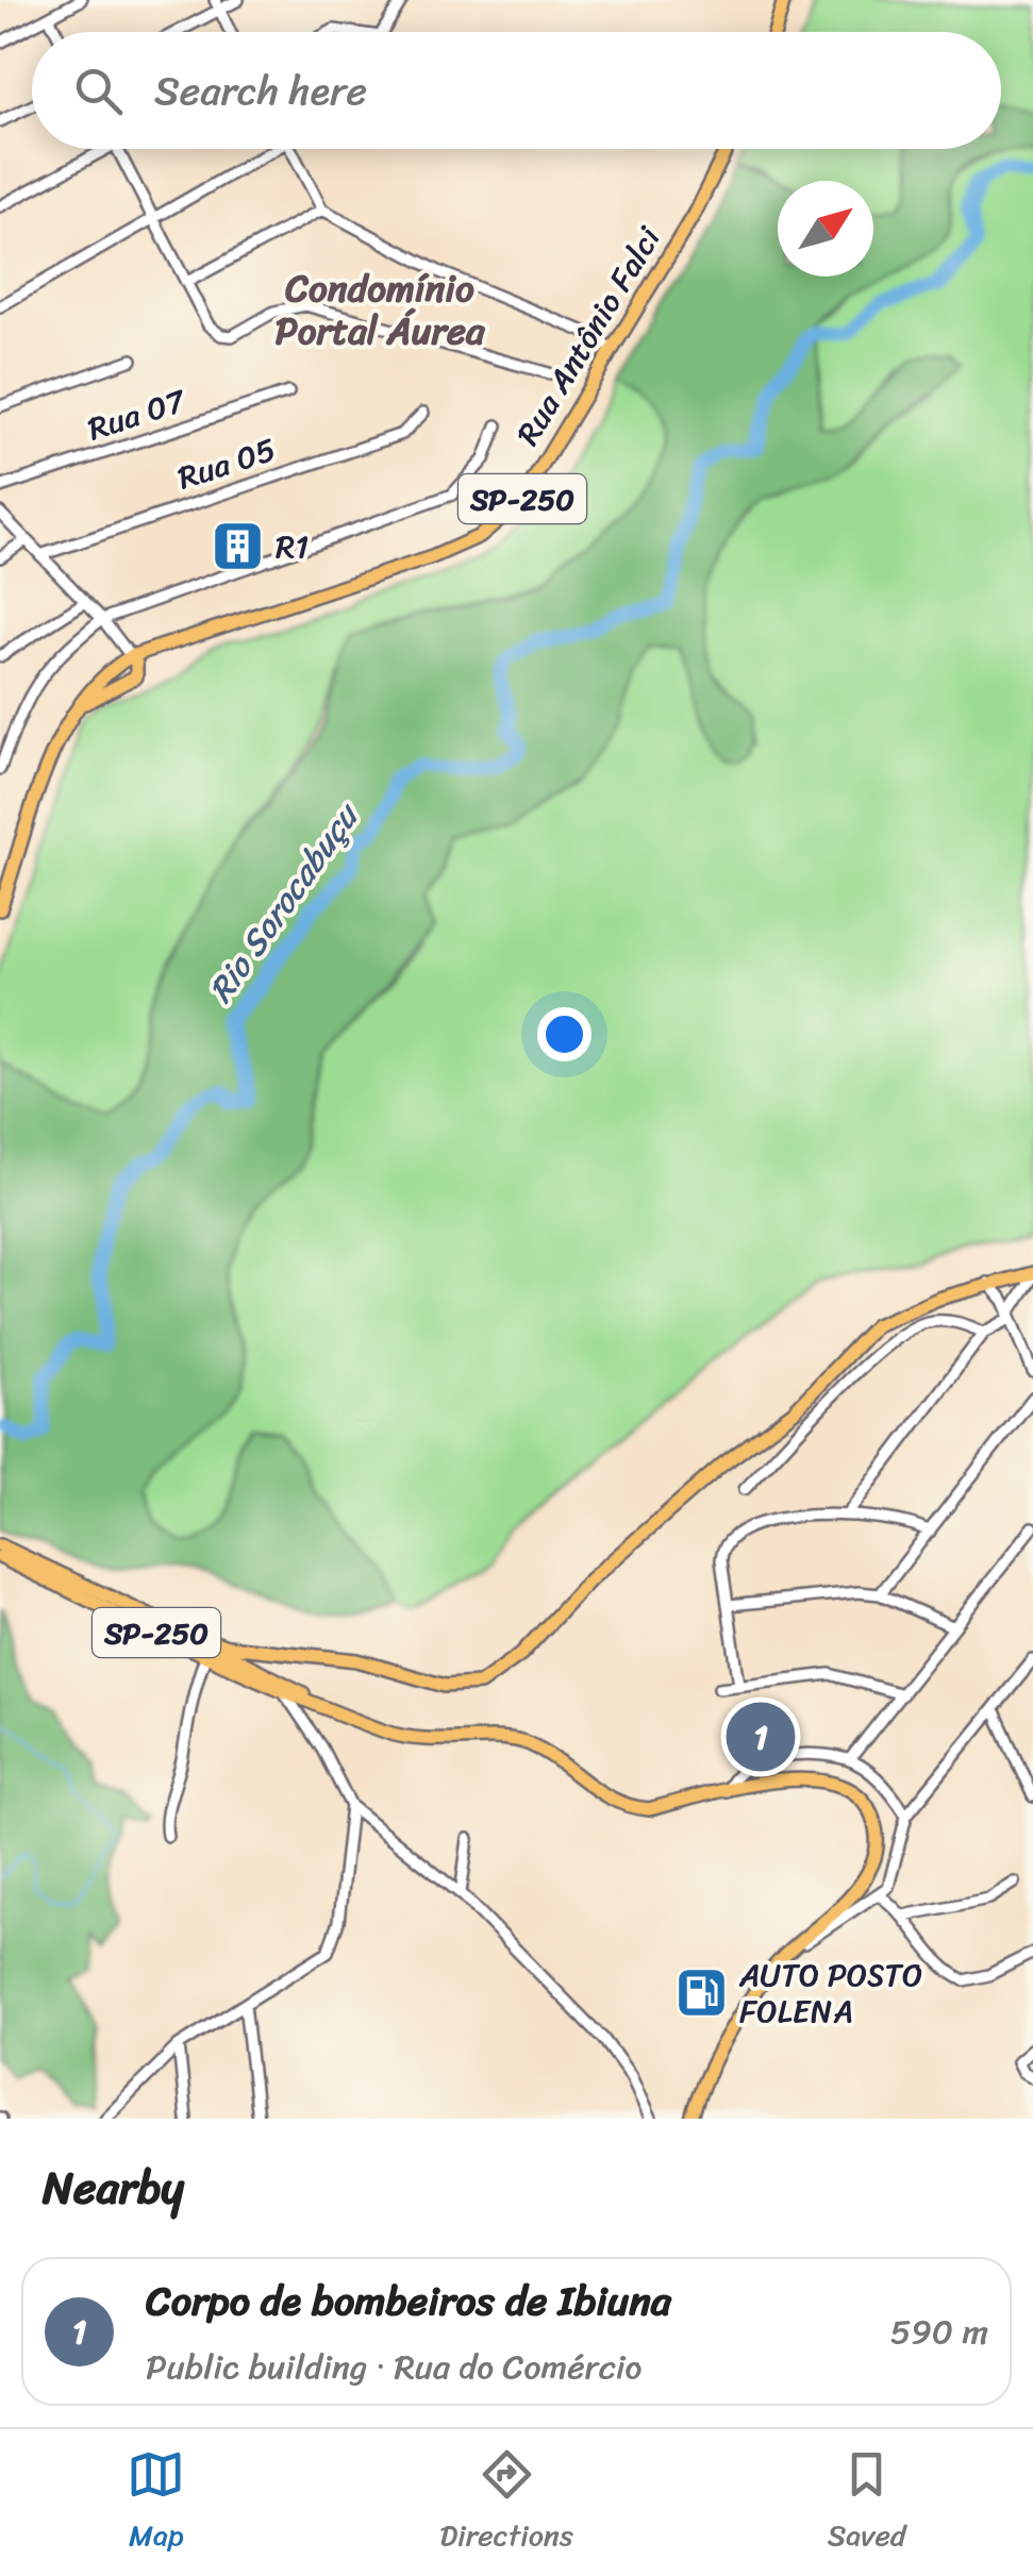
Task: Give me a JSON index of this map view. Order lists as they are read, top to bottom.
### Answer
{
  "streets": {
    "main road": ["Rua Antônio Falci", "SP-250"],
    "street": ["Rua 07", "Rua 05"]
  },
  "districts": ["Condomínio Portal Áurea"],
  "water": ["Rio Sorocabuçu"],
  "places": {
    "building": ["R1"],
    "fuel station": ["AUTO POSTO FOLENA"]
  },
  "north": "top right",
  "page": {
    "search": "Search here",
    "pins": "1",
    "heading": "Nearby",
    "list": [
      {
        "mark": "1",
        "name": "Corpo de bombeiros de Ibiuna",
        "note": "Public building · Rua do Comércio",
        "value": "590 m"
      }
    ],
    "nav": ["Map", "Directions", "Saved"]
  }
}
